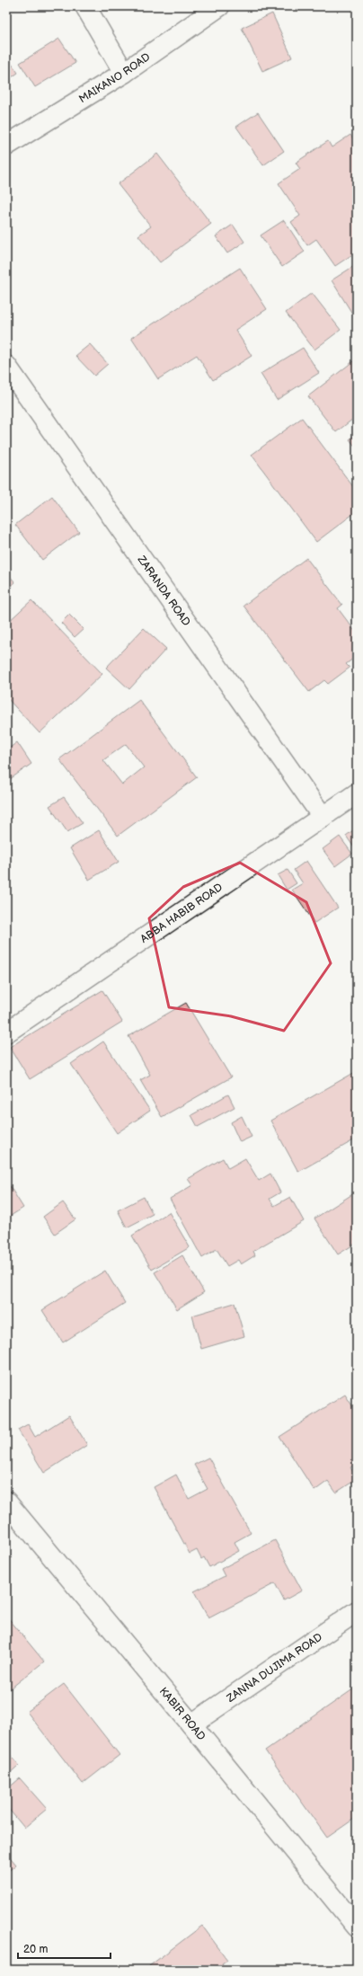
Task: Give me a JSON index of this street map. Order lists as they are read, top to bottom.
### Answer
{
  "streets": {
    "street": [
      "MAIKANO ROAD",
      "ZARANDA ROAD",
      "ABBA HABIB ROAD",
      "ZANNA DUJIMA ROAD",
      "KABIR ROAD"
    ]
  },
  "crossings": [
    ["ZARANDA ROAD", "ABBA HABIB ROAD"],
    ["ZANNA DUJIMA ROAD", "KABIR ROAD"]
  ],
  "scale_bar": "20 m"
}
